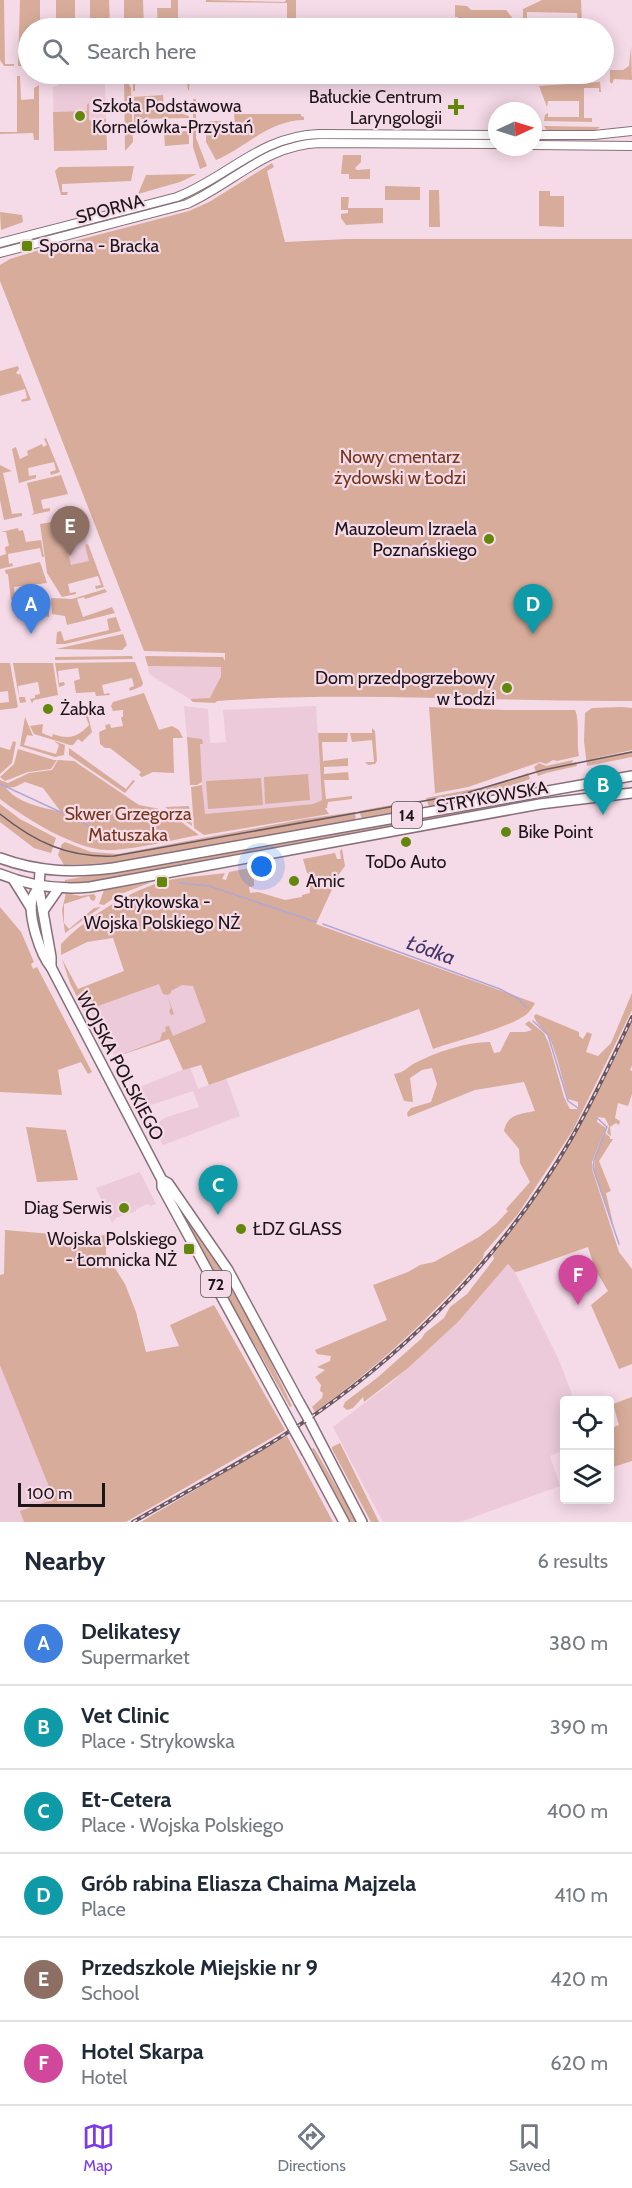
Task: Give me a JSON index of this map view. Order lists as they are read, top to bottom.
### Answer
{
  "streets": {
    "main road": [
      "STRYKOWSKA",
      "14",
      "WOJSKA POLSKIEGO",
      "72"
    ],
    "street": ["SPORNA"]
  },
  "crossings": [
    ["STRYKOWSKA", "14"],
    ["STRYKOWSKA", "WOJSKA POLSKIEGO"],
    ["14", "WOJSKA POLSKIEGO"],
    ["14", "72"],
    ["WOJSKA POLSKIEGO", "72"]
  ],
  "water": ["Łódka"],
  "parks": ["Nowy cmentarz żydowski w Łodzi", "Skwer Grzegorza Matuszaka"],
  "places": {
    "health": ["Bałuckie Centrum Laryngologii"],
    "other": [
      "Szkoła Podstawowa Kornelówka-Przystań",
      "Mauzoleum Izraela Poznańskiego",
      "Dom przedpogrzebowy w Łodzi",
      "Żabka",
      "Bike Point",
      "ToDo Auto",
      "Amic",
      "Diag Serwis",
      "ŁDZ GLASS"
    ],
    "transit": ["Sporna - Bracka", "Strykowska - Wojska Polskiego NŻ", "Wojska Polskiego - Łomnicka NŻ"]
  },
  "scale_bar": "100 m",
  "north": "right",
  "page": {
    "search": "Search here",
    "pins": [
      "E",
      "A",
      "D",
      "B",
      "C",
      "F"
    ],
    "scale": "100 m",
    "heading": ["Nearby", "6 results"],
    "list": [
      {
        "mark": "A",
        "name": "Delikatesy",
        "note": "Supermarket",
        "value": "380 m"
      },
      {
        "mark": "B",
        "name": "Vet Clinic",
        "note": "Place · Strykowska",
        "value": "390 m"
      },
      {
        "mark": "C",
        "name": "Et-Cetera",
        "note": "Place · Wojska Polskiego",
        "value": "400 m"
      },
      {
        "mark": "D",
        "name": "Grób rabina Eliasza Chaima Majzela",
        "note": "Place",
        "value": "410 m"
      },
      {
        "mark": "E",
        "name": "Przedszkole Miejskie nr 9",
        "note": "School",
        "value": "420 m"
      },
      {
        "mark": "F",
        "name": "Hotel Skarpa",
        "note": "Hotel",
        "value": "620 m"
      }
    ],
    "nav": ["Map", "Directions", "Saved"]
  }
}
